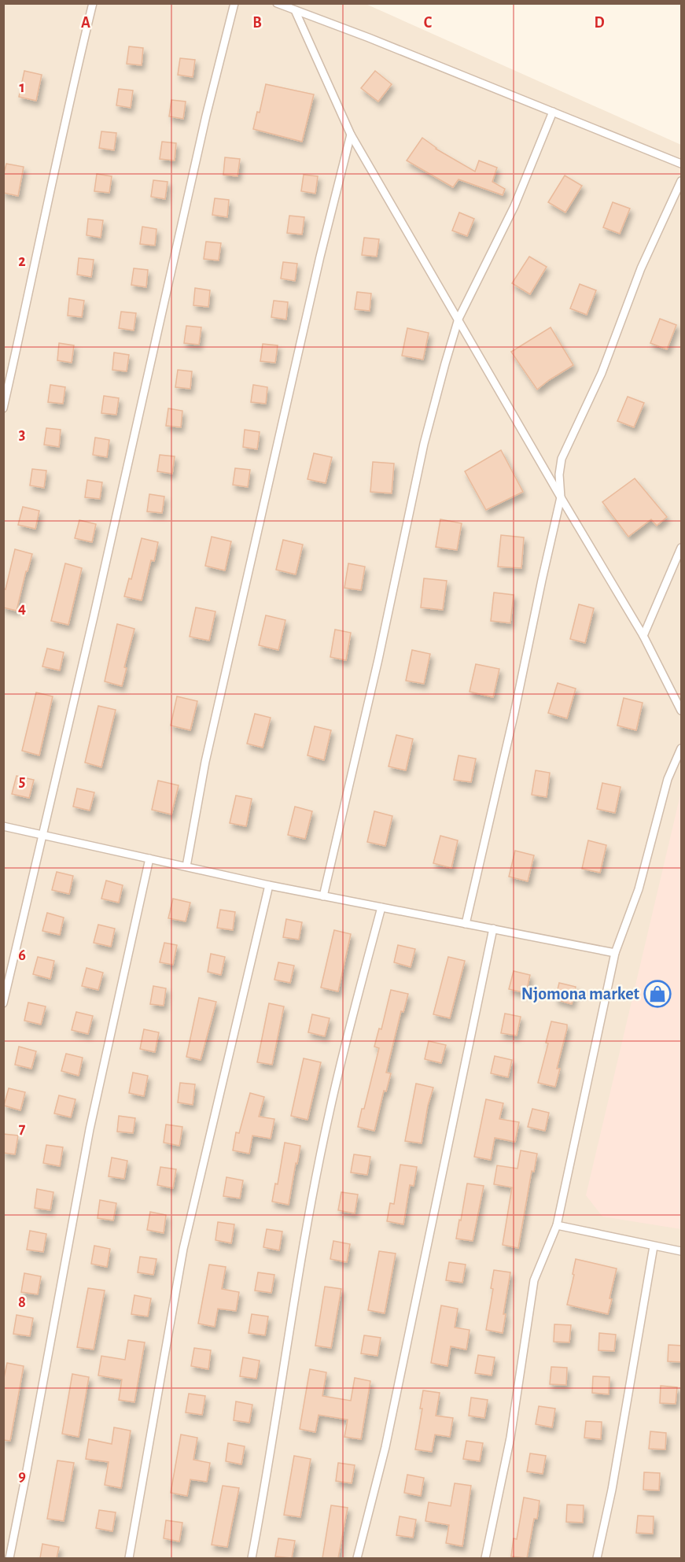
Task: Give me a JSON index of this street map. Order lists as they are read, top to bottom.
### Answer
{
  "places": {
    "shop": ["Njomona market"]
  },
  "grid": {
    "columns": [
      "A",
      "B",
      "C",
      "D"
    ],
    "rows": [
      "1",
      "2",
      "3",
      "4",
      "5",
      "6",
      "7",
      "8",
      "9"
    ]
  }
}
